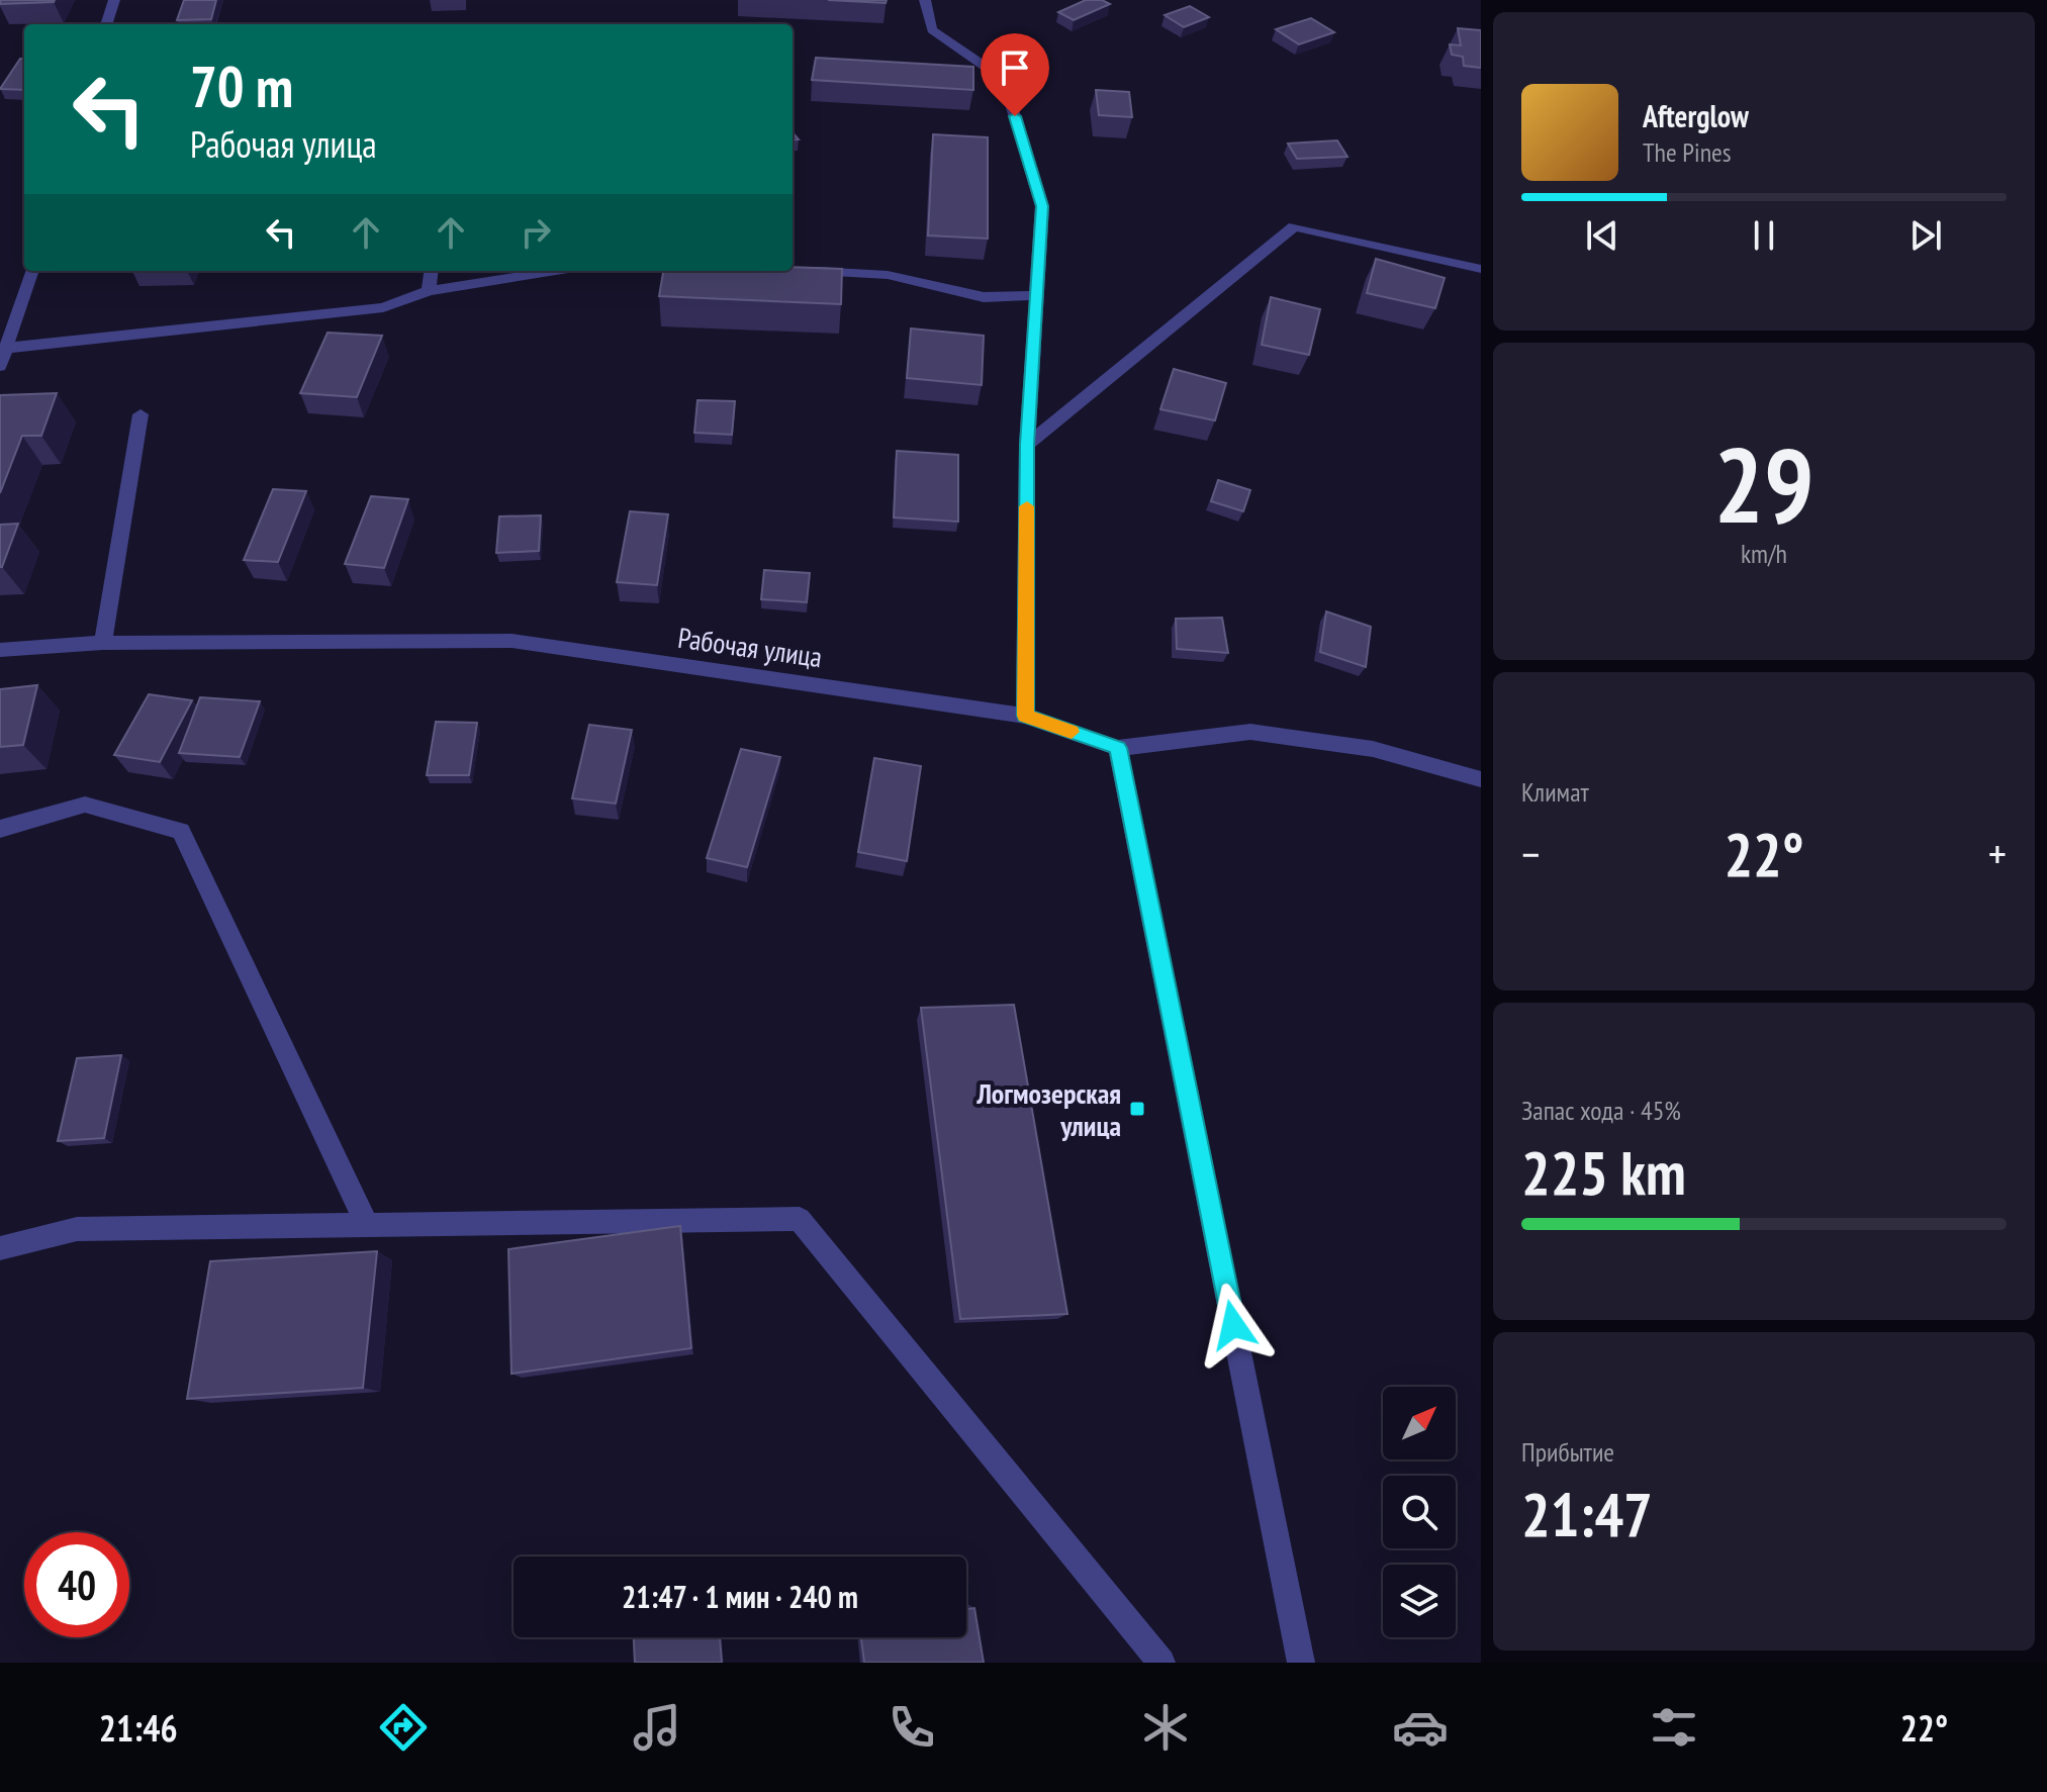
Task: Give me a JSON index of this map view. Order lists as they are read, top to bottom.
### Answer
{
  "streets": {
    "street": ["Рабочая улица"]
  },
  "places": {
    "transit": ["Логмозерская улица"]
  },
  "north": "top right",
  "page": {
    "turn": ["70 m", "Рабочая улица"],
    "song": ["Afterglow", "The Pines"],
    "tile": [
      ["29", "km/h"],
      "Климат",
      ["Запас хода · 45%", "225 km"],
      ["Прибытие", "21:47"]
    ],
    "heat": ["−", "22°", "+"],
    "limit": "40",
    "trip": "21:47 · 1 мин · 240 m",
    "tabs": ["21:46", "22°"]
  }
}
